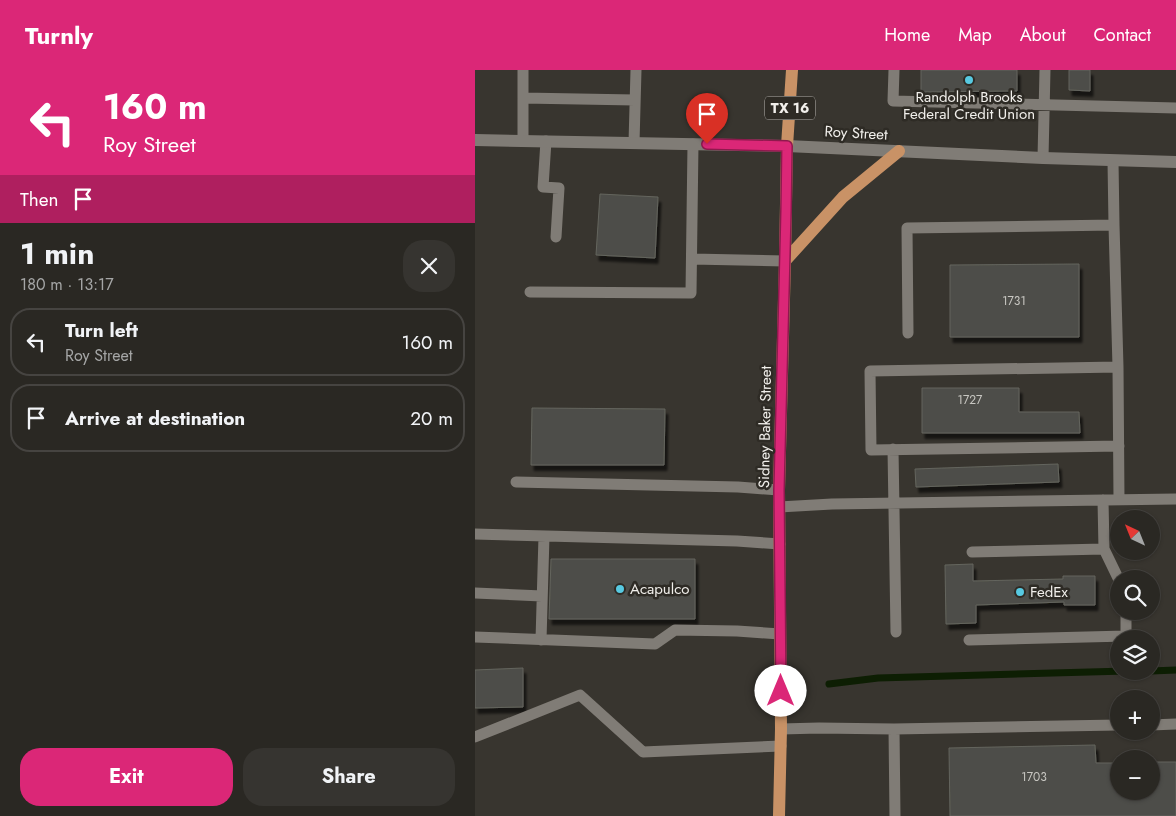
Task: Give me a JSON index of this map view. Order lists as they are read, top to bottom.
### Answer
{
  "streets": {
    "main road": ["TX 16", "Sidney Baker Street"],
    "street": ["Roy Street"]
  },
  "crossings": [
    ["Roy Street", "Sidney Baker Street"]
  ],
  "places": ["Randolph Brooks Federal Credit Union", "Acapulco", "FedEx"],
  "house_numbers": ["1731", "1727", "1703"],
  "north": "top left",
  "page": {
    "header": "Turnly",
    "nav": [
      "Home",
      "Map",
      "About",
      "Contact"
    ],
    "turn": ["160 m", "Roy Street"],
    "then": "Then",
    "heading": ["1 min", "180 m · 13:17"],
    "list": [
      {
        "name": "Turn left",
        "note": "Roy Street",
        "value": "160 m"
      },
      {
        "name": "Arrive at destination",
        "value": "20 m"
      }
    ],
    "map_buttons": ["+", "−"],
    "buttons": ["Exit", "Share"]
  }
}
